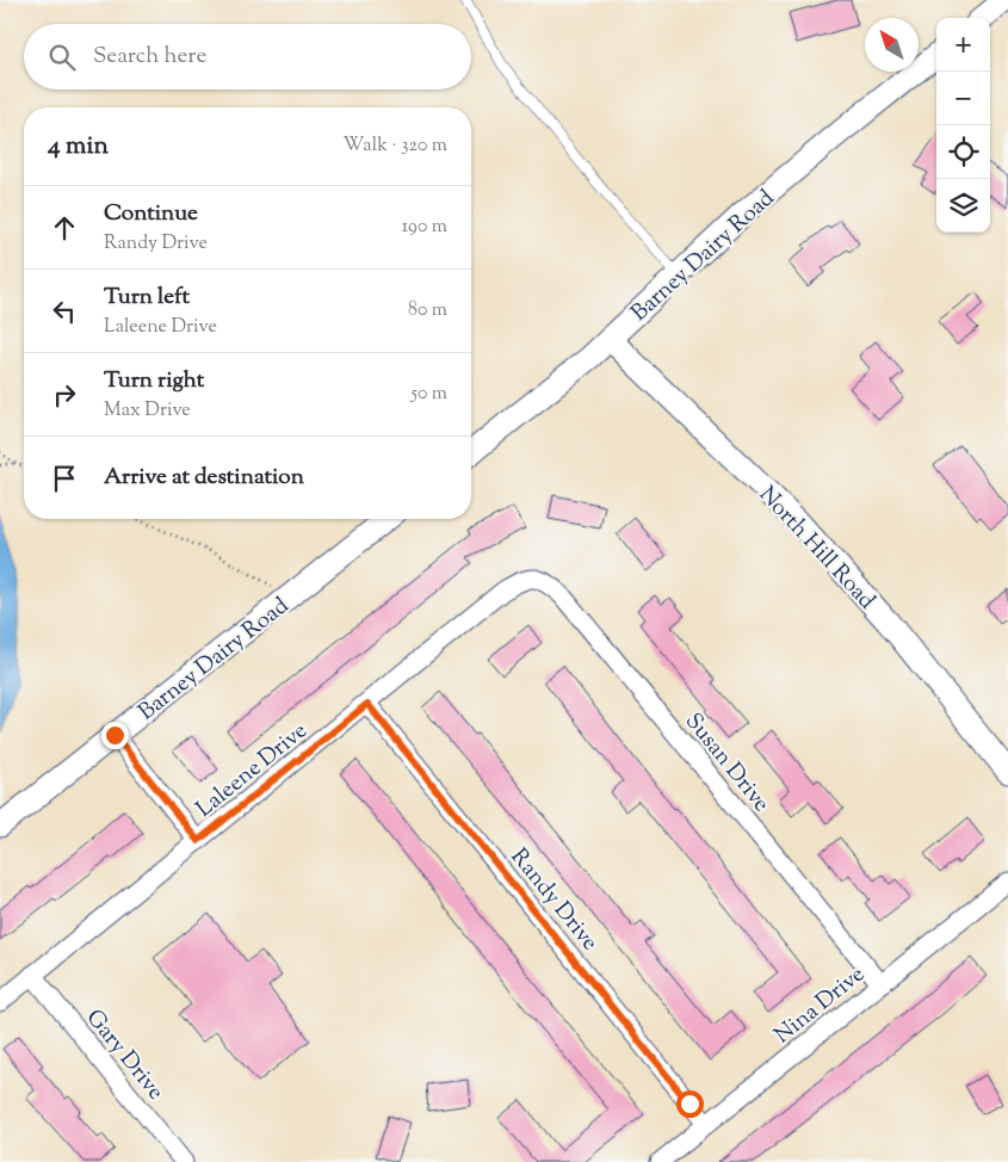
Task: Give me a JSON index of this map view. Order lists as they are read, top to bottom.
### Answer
{
  "streets": {
    "street": [
      "Barney Dairy Road",
      "North Hill Road",
      "Susan Drive",
      "Laleene Drive",
      "Randy Drive",
      "Nina Drive",
      "Gary Drive"
    ]
  },
  "crossings": [
    ["Barney Dairy Road", "North Hill Road"],
    ["Susan Drive", "Laleene Drive"],
    ["Susan Drive", "Nina Drive"],
    ["Laleene Drive", "Randy Drive"],
    ["Laleene Drive", "Gary Drive"],
    ["Randy Drive", "Nina Drive"]
  ],
  "north": "top left",
  "page": {
    "map_buttons": ["+", "−"],
    "search": "Search here",
    "heading": ["4 min", "Walk · 320 m"],
    "list": [
      ["Continue", "Randy Drive", "190 m"],
      ["Turn left", "Laleene Drive", "80 m"],
      ["Turn right", "Max Drive", "50 m"],
      "Arrive at destination"
    ]
  }
}
